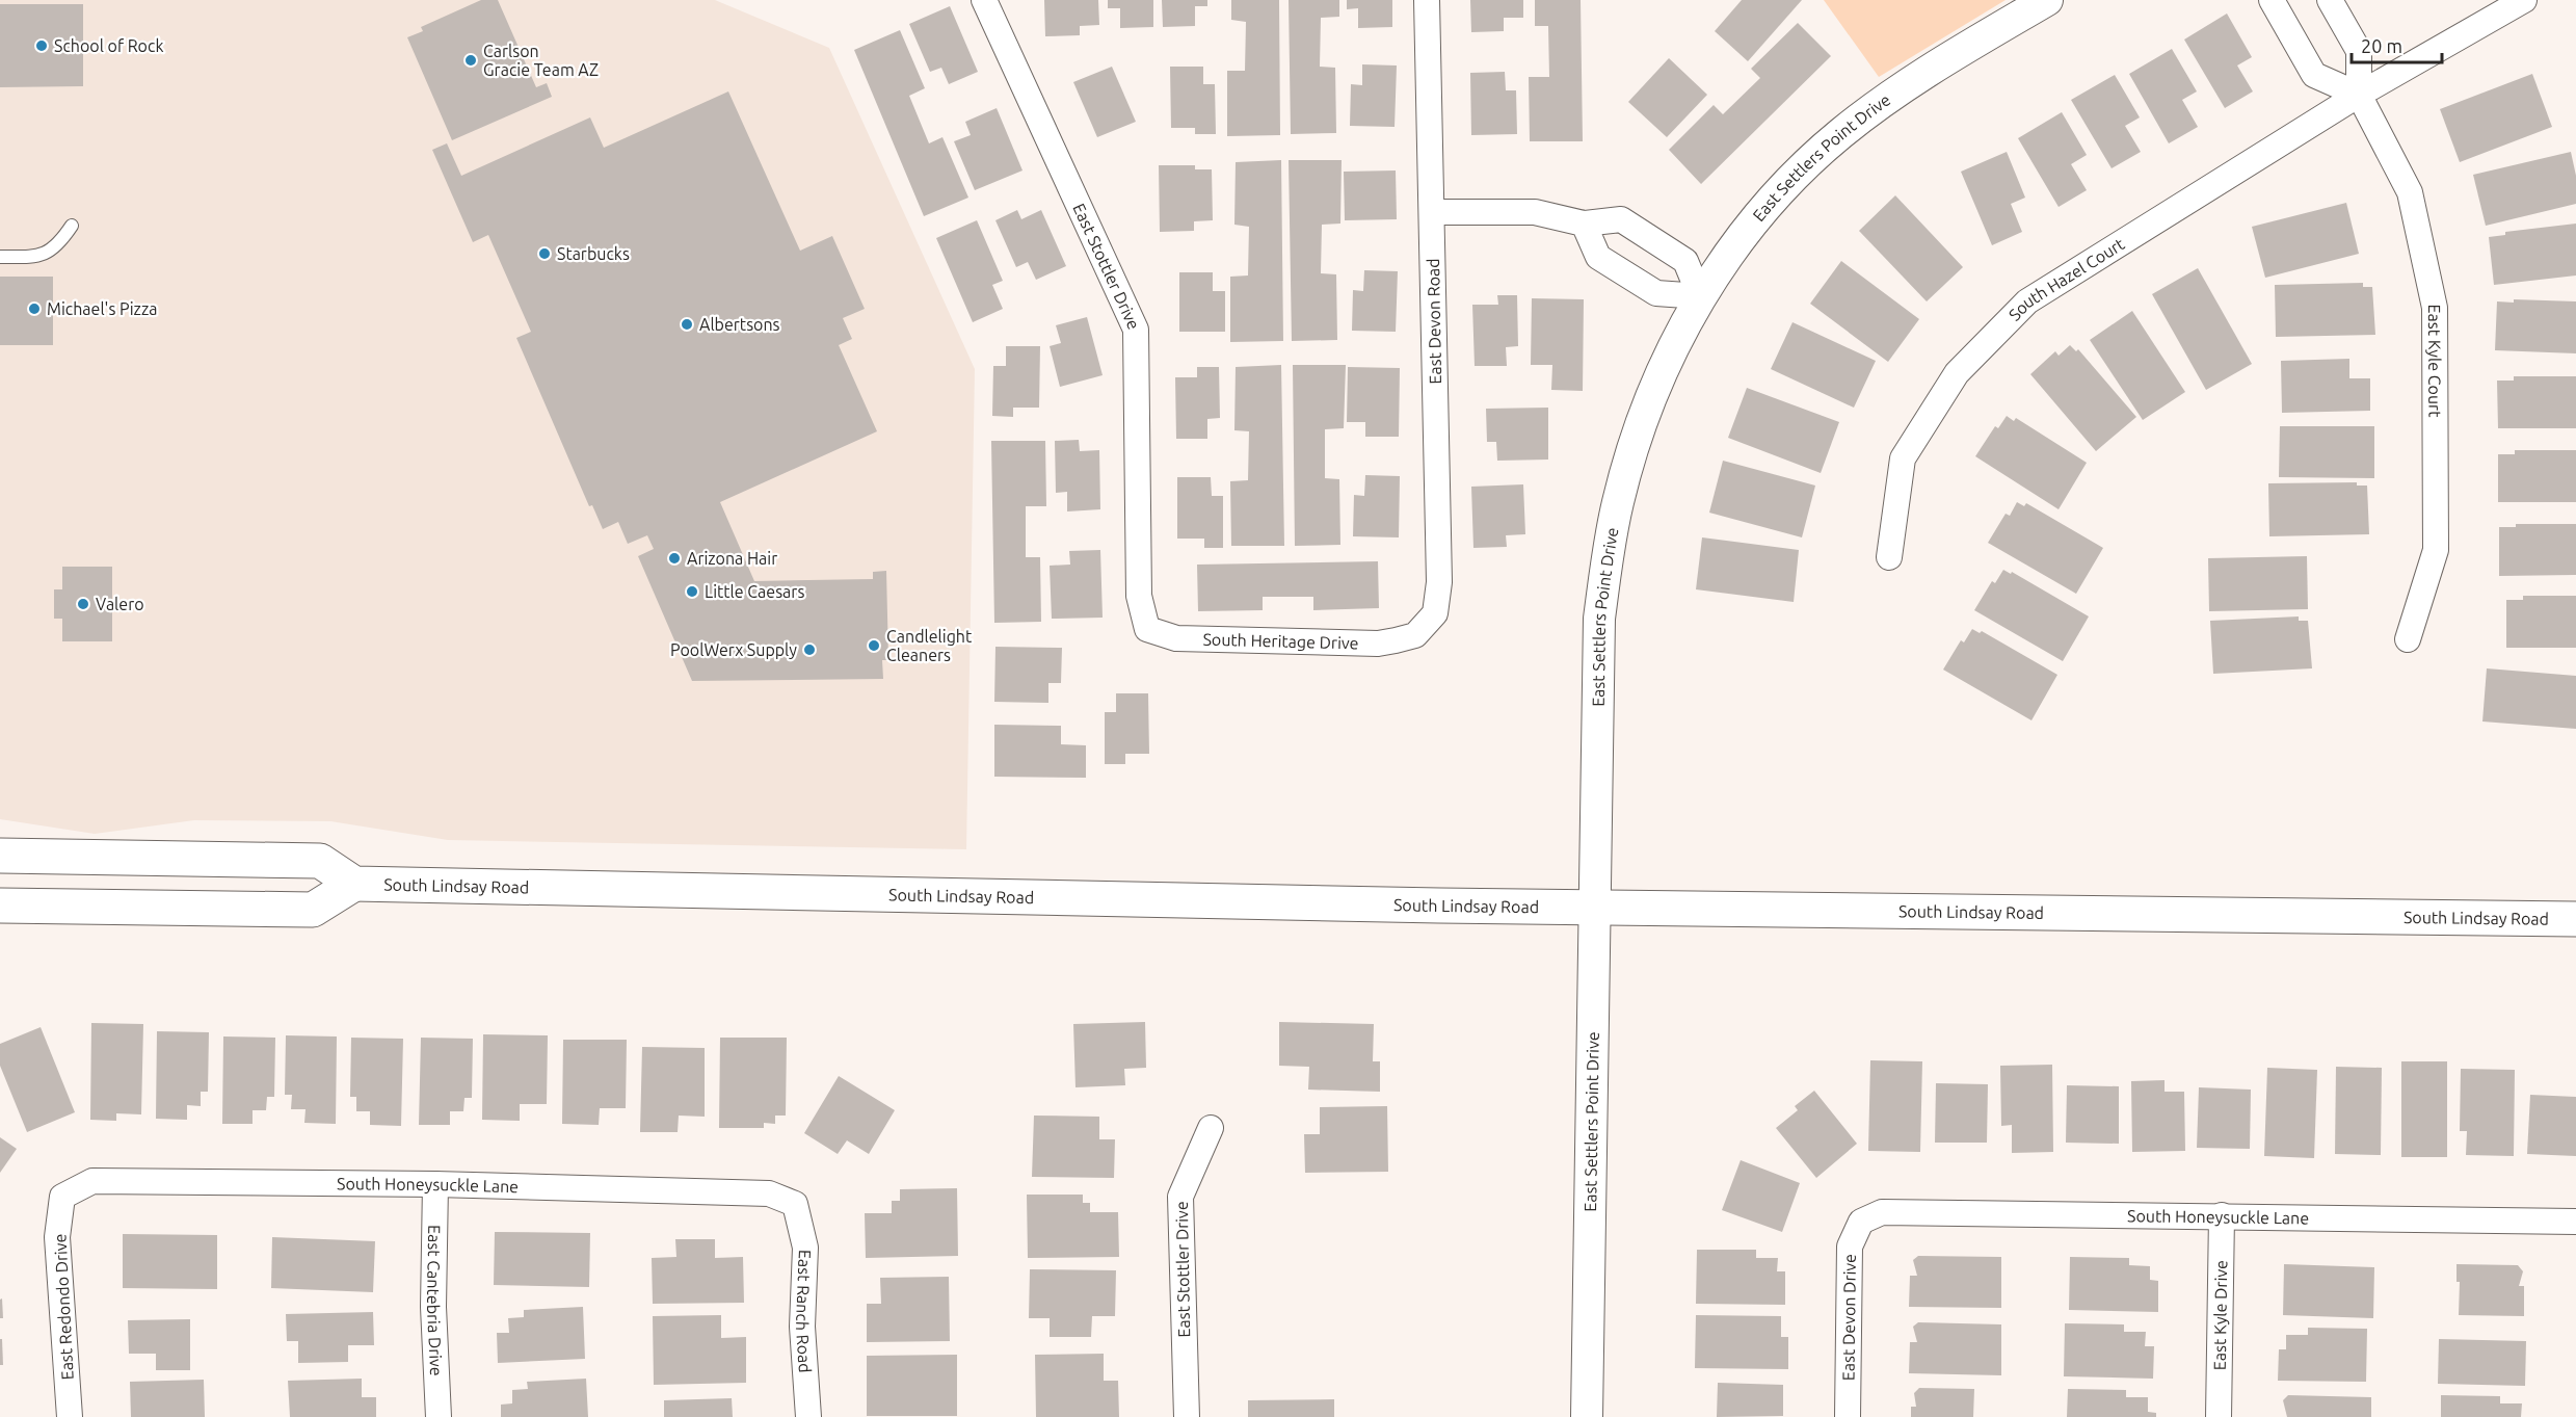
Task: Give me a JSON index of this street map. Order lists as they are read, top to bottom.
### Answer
{
  "streets": {
    "main road": ["South Lindsay Road"],
    "street": [
      "East Settlers Point Drive",
      "East Stottler Drive",
      "South Hazel Court",
      "East Devon Road",
      "East Kyle Court",
      "South Heritage Drive",
      "South Honeysuckle Lane",
      "East Cantebria Drive",
      "East Redondo Drive",
      "East Ranch Road",
      "East Kyle Drive",
      "East Devon Drive"
    ]
  },
  "crossings": [
    ["East Settlers Point Drive", "South Lindsay Road"],
    ["East Stottler Drive", "South Heritage Drive"],
    ["South Hazel Court", "East Kyle Court"],
    ["East Devon Road", "South Heritage Drive"],
    ["South Honeysuckle Lane", "East Cantebria Drive"],
    ["South Honeysuckle Lane", "East Redondo Drive"],
    ["South Honeysuckle Lane", "East Ranch Road"],
    ["South Honeysuckle Lane", "East Kyle Drive"],
    ["South Honeysuckle Lane", "East Devon Drive"]
  ],
  "places": [
    "School of Rock",
    "Carlson Gracie Team AZ",
    "Starbucks",
    "Michael's Pizza",
    "Albertsons",
    "Arizona Hair",
    "Little Caesars",
    "Valero",
    "Candlelight Cleaners",
    "PoolWerx Supply"
  ],
  "scale_bar": "20 m"
}
